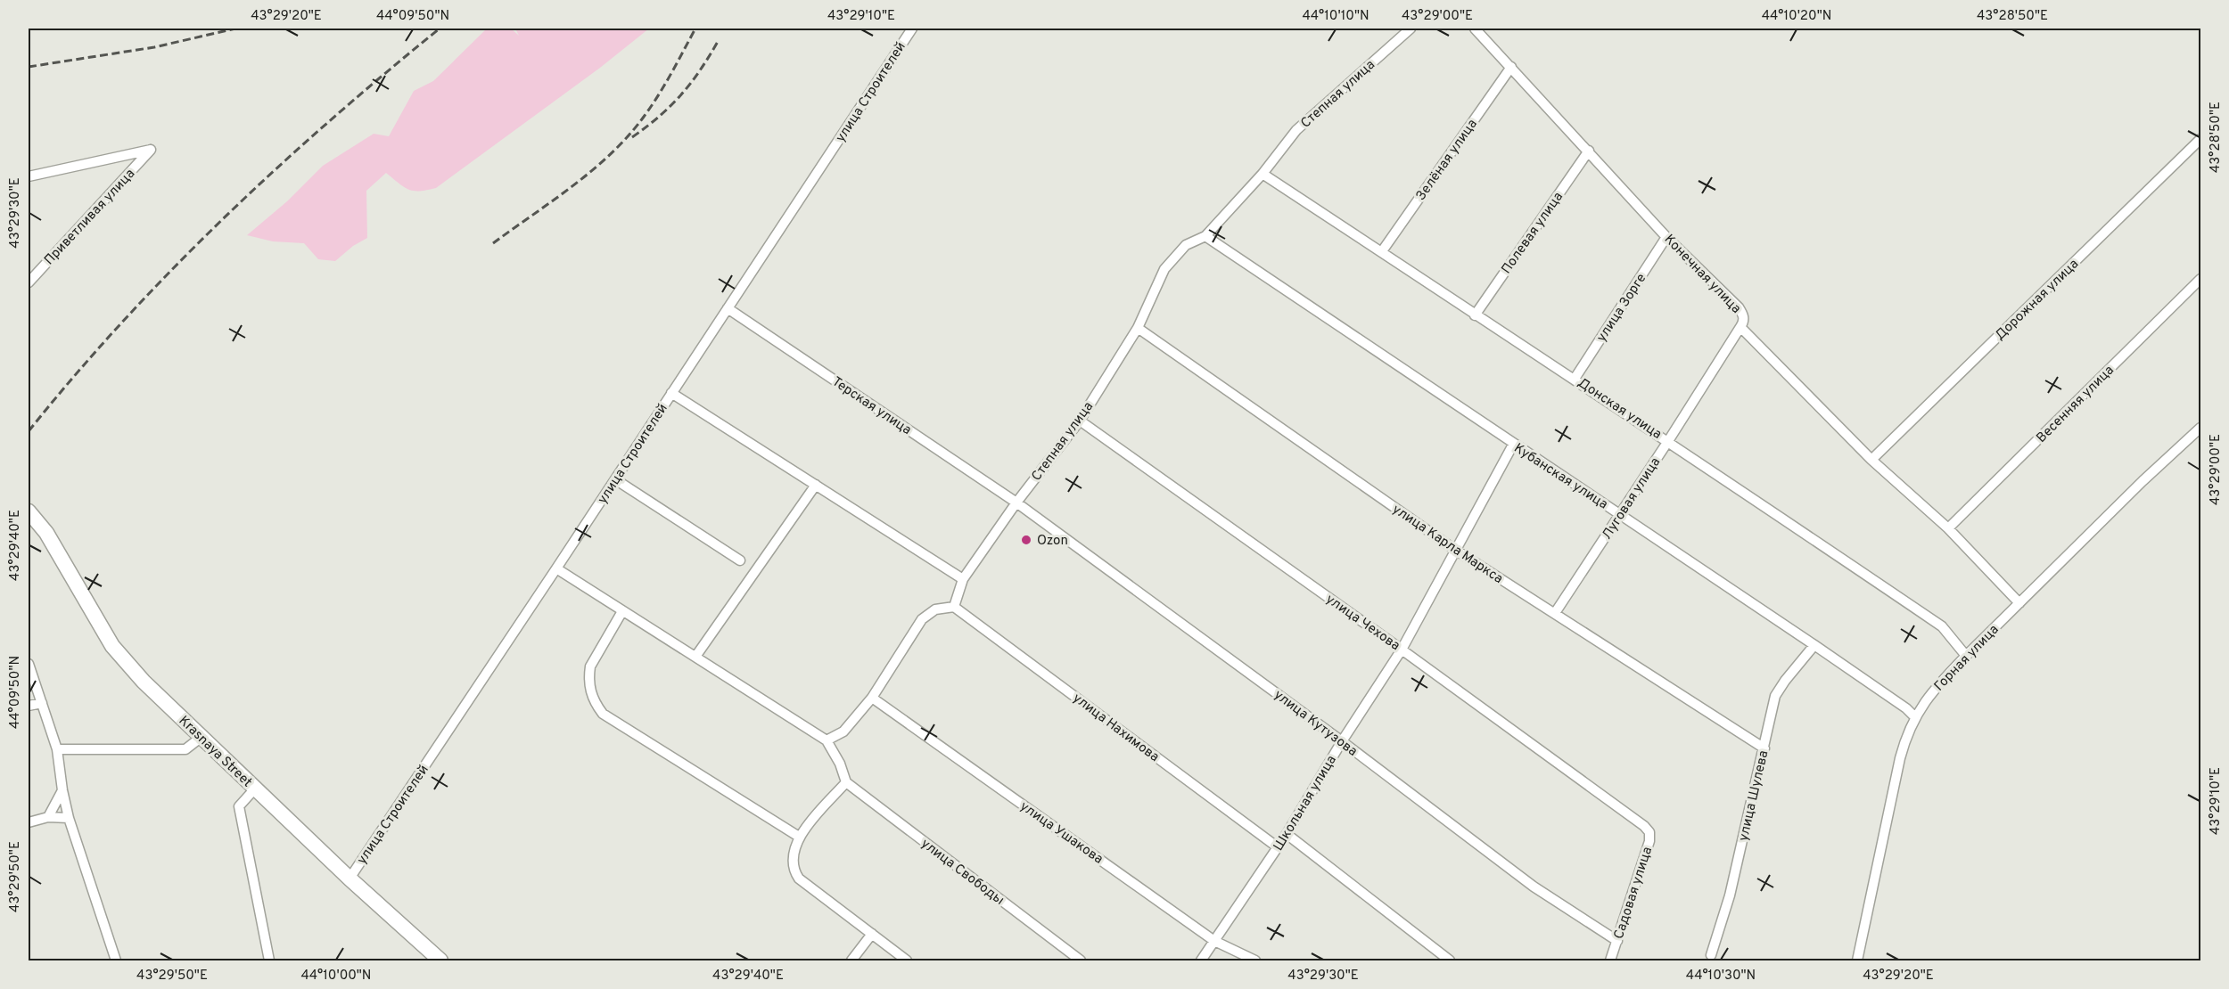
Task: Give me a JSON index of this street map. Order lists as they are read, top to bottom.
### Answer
{
  "streets": {
    "main road": ["Krasnaya Street"],
    "street": [
      "улица Строителей",
      "Степная улица",
      "Зелёная улица",
      "Приветливая улица",
      "Полевая улица",
      "Конечная улица",
      "Дорожная улица",
      "улица Зорге",
      "Весенняя улица",
      "Терская улица",
      "Донская улица",
      "Кубанская улица",
      "Луговая улица",
      "улица Карла Маркса",
      "улица Чехова",
      "Горная улица",
      "улица Кутузова",
      "улица Нахимова",
      "улица Шулева",
      "Школьная улица",
      "улица Ушакова",
      "улица Свободы",
      "Садовая улица"
    ]
  },
  "crossings": [
    ["улица Строителей", "Терская улица"],
    ["улица Строителей", "Krasnaya Street"],
    ["Степная улица", "Терская улица"],
    ["Степная улица", "Донская улица"],
    ["Степная улица", "Кубанская улица"],
    ["Степная улица", "улица Карла Маркса"],
    ["Степная улица", "улица Чехова"],
    ["Степная улица", "улица Кутузова"],
    ["Степная улица", "улица Нахимова"],
    ["Зелёная улица", "Конечная улица"],
    ["Зелёная улица", "Донская улица"],
    ["Полевая улица", "Конечная улица"],
    ["Полевая улица", "Донская улица"],
    ["Конечная улица", "Дорожная улица"],
    ["Конечная улица", "улица Зорге"],
    ["Конечная улица", "Весенняя улица"],
    ["Конечная улица", "Луговая улица"],
    ["Конечная улица", "Горная улица"],
    ["улица Зорге", "Донская улица"],
    ["Терская улица", "улица Кутузова"],
    ["Донская улица", "Луговая улица"],
    ["Донская улица", "Горная улица"],
    ["Кубанская улица", "Луговая улица"],
    ["Кубанская улица", "Горная улица"],
    ["Кубанская улица", "улица Шулева"],
    ["Кубанская улица", "Школьная улица"],
    ["Луговая улица", "улица Карла Маркса"],
    ["улица Карла Маркса", "улица Шулева"],
    ["улица Карла Маркса", "Школьная улица"],
    ["улица Чехова", "Школьная улица"],
    ["улица Чехова", "Садовая улица"],
    ["улица Кутузова", "Школьная улица"],
    ["улица Кутузова", "Садовая улица"],
    ["улица Нахимова", "Школьная улица"],
    ["Школьная улица", "улица Ушакова"]
  ],
  "places": ["Ozon"],
  "coordinates": [
    "43°29'20\"E",
    "44°09'50\"N",
    "43°29'10\"E",
    "44°10'10\"N",
    "43°29'00\"E",
    "44°10'20\"N",
    "43°28'50\"E",
    "43°29'30\"E",
    "43°29'40\"E",
    "43°29'50\"E",
    "44°10'00\"N",
    "44°10'30\"N"
  ]
}
